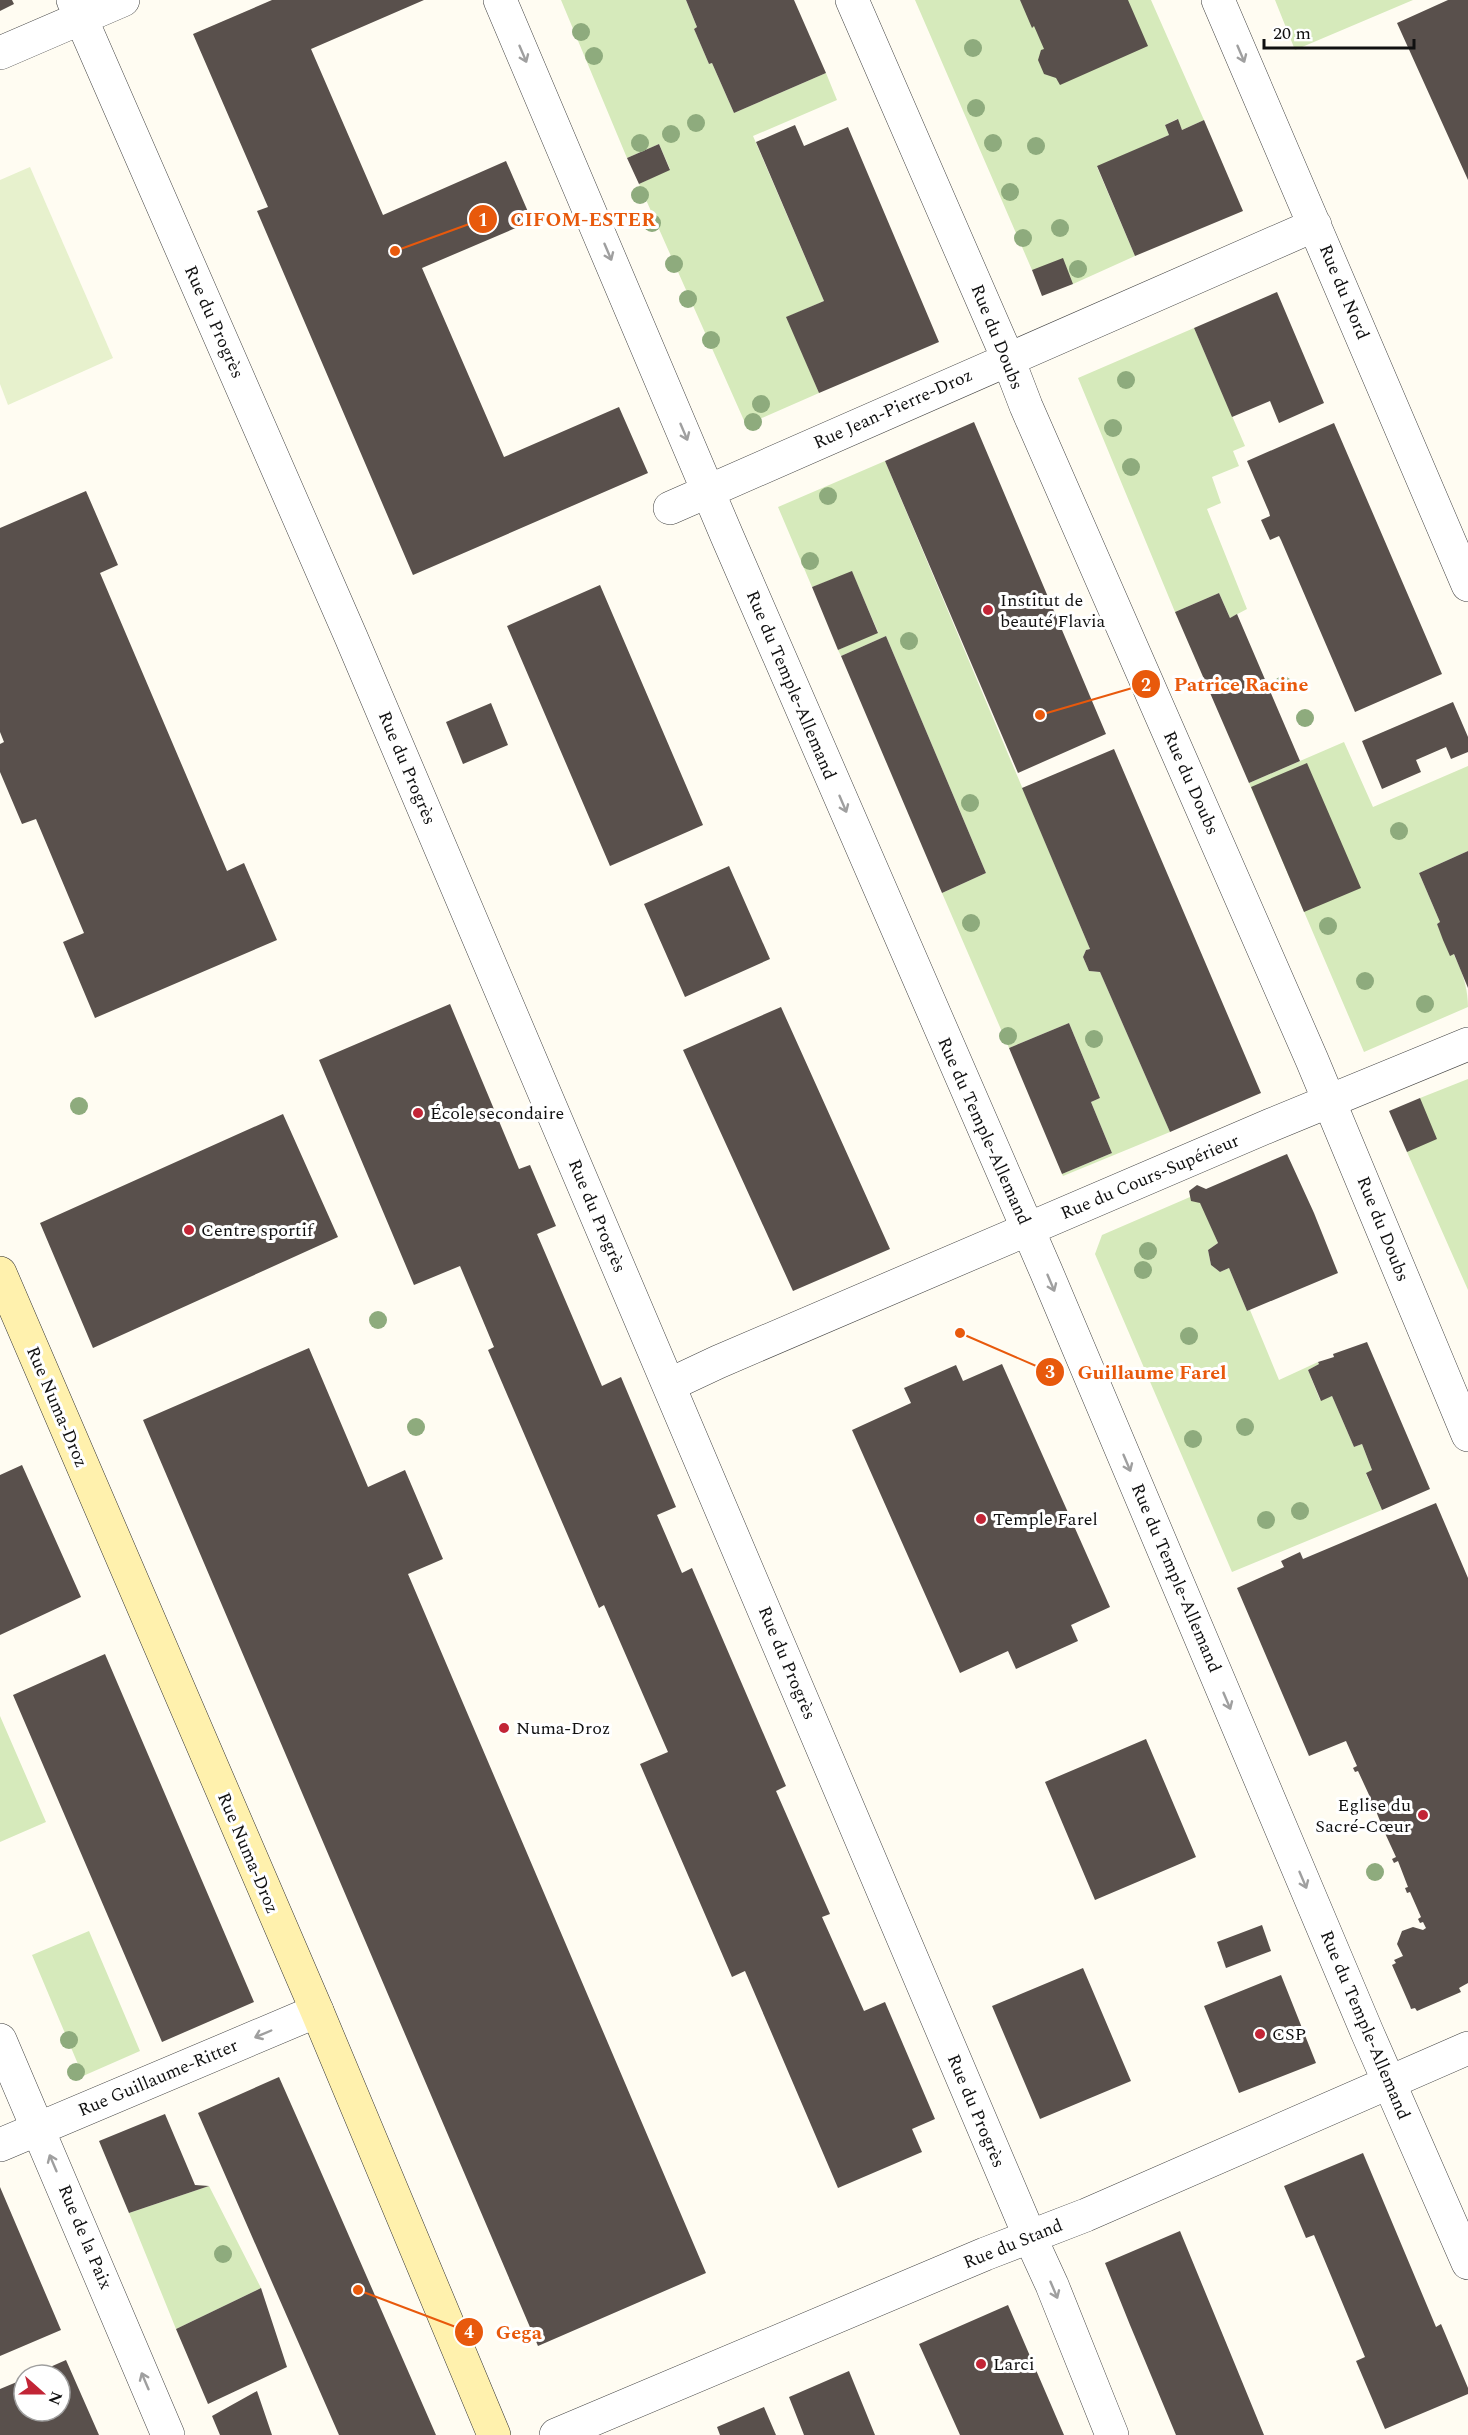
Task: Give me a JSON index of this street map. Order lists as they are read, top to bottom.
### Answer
{
  "streets": {
    "main road": ["Rue Numa-Droz"],
    "street": [
      "Rue du Nord",
      "Rue du Progrès",
      "Rue du Doubs",
      "Rue Jean-Pierre-Droz",
      "Rue du Temple-Allemand",
      "Rue du Cours-Supérieur",
      "Rue Guillaume-Ritter",
      "Rue de la Paix",
      "Rue du Stand"
    ]
  },
  "crossings": [
    ["Rue du Nord", "Rue Jean-Pierre-Droz"],
    ["Rue du Progrès", "Rue du Cours-Supérieur"],
    ["Rue du Progrès", "Rue du Stand"],
    ["Rue du Doubs", "Rue Jean-Pierre-Droz"],
    ["Rue du Doubs", "Rue du Cours-Supérieur"],
    ["Rue Jean-Pierre-Droz", "Rue du Temple-Allemand"],
    ["Rue du Temple-Allemand", "Rue du Cours-Supérieur"],
    ["Rue du Temple-Allemand", "Rue du Stand"],
    ["Rue Numa-Droz", "Rue Guillaume-Ritter"],
    ["Rue Guillaume-Ritter", "Rue de la Paix"]
  ],
  "one_way": [
    "Rue du Nord",
    "Rue du Temple-Allemand",
    "Rue Guillaume-Ritter",
    "Rue de la Paix"
  ],
  "places": [
    "CIFOM-ESTER",
    "Institut de beauté Flavia",
    "Patrice Racine",
    "École secondaire",
    "Centre sportif",
    "Guillaume Farel",
    "Temple Farel",
    "Numa-Droz",
    "Eglise du Sacré-Cœur",
    "CSP",
    "Gega",
    "Larci"
  ],
  "scale_bar": "20 m",
  "north": "right"
}
